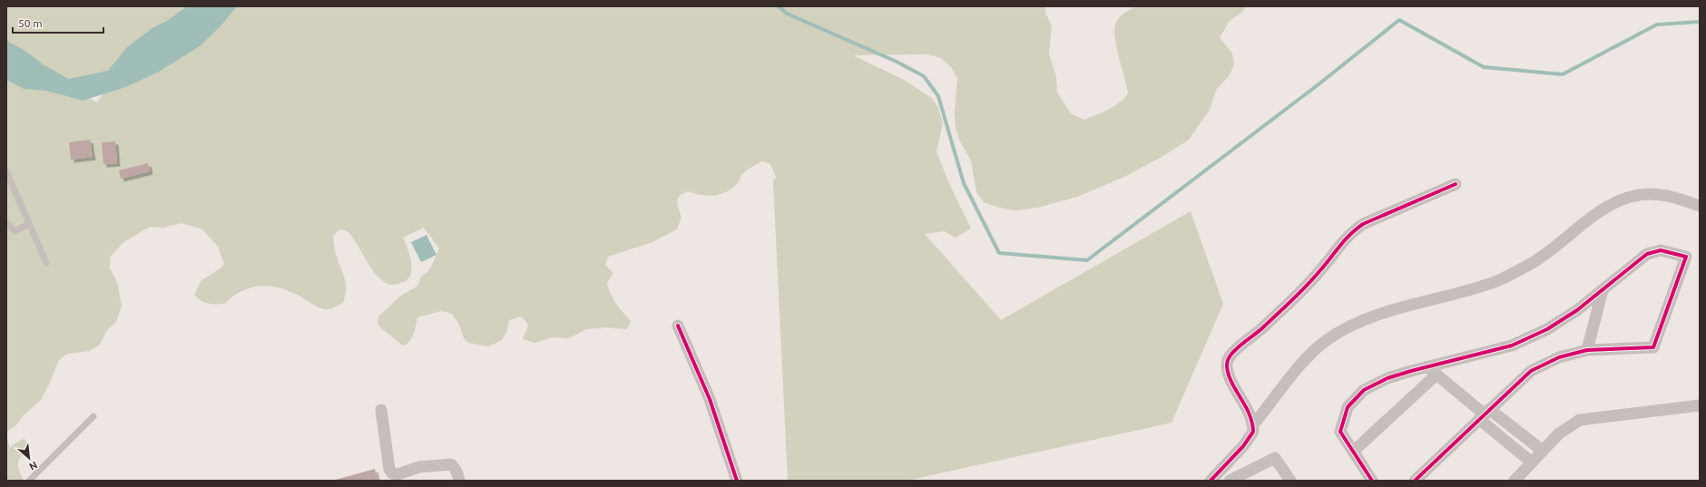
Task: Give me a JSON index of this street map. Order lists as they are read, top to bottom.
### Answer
{
  "scale_bar": "50 m",
  "north": "bottom right"
}
